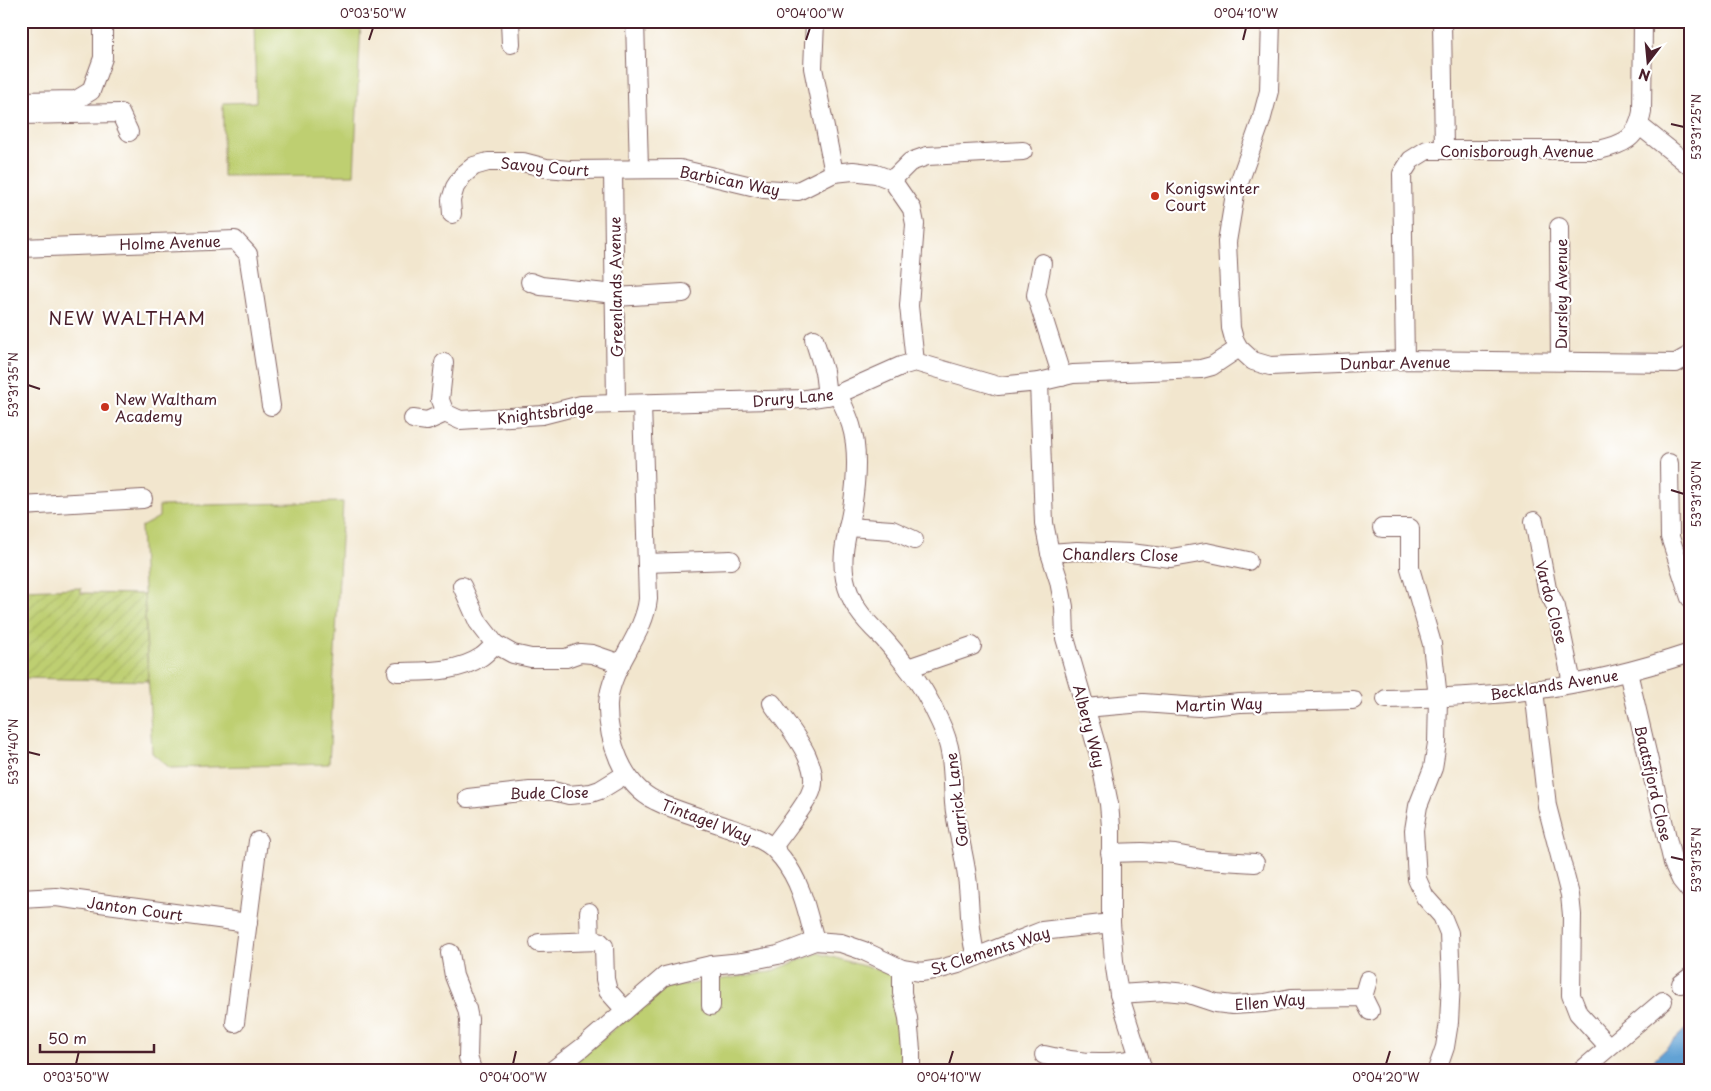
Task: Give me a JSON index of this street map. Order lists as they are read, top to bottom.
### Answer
{
  "streets": {
    "street": [
      "Conisborough Avenue",
      "Savoy Court",
      "Barbican Way",
      "Holme Avenue",
      "Greenlands Avenue",
      "Dursley Avenue",
      "Dunbar Avenue",
      "Drury Lane",
      "Knightsbridge",
      "Chandlers Close",
      "Vardo Close",
      "Becklands Avenue",
      "Martin Way",
      "Albery Way",
      "Baatsfjord Close",
      "Bude Close",
      "Garrick Lane",
      "Tintagel Way",
      "Janton Court",
      "St Clements Way",
      "Ellen Way"
    ]
  },
  "crossings": [
    ["Conisborough Avenue", "Dunbar Avenue"],
    ["Savoy Court", "Barbican Way"],
    ["Savoy Court", "Greenlands Avenue"],
    ["Barbican Way", "Greenlands Avenue"],
    ["Greenlands Avenue", "Drury Lane"],
    ["Greenlands Avenue", "Knightsbridge"],
    ["Dursley Avenue", "Dunbar Avenue"],
    ["Drury Lane", "Knightsbridge"],
    ["Drury Lane", "Garrick Lane"],
    ["Drury Lane", "Tintagel Way"],
    ["Chandlers Close", "Albery Way"],
    ["Vardo Close", "Becklands Avenue"],
    ["Becklands Avenue", "Baatsfjord Close"],
    ["Martin Way", "Albery Way"],
    ["Albery Way", "St Clements Way"],
    ["Albery Way", "Ellen Way"],
    ["Bude Close", "Tintagel Way"],
    ["Garrick Lane", "St Clements Way"],
    ["Tintagel Way", "St Clements Way"]
  ],
  "districts": ["NEW WALTHAM"],
  "places": ["Konigswinter Court", "New Waltham Academy"],
  "scale_bar": "50 m",
  "north": "bottom",
  "coordinates": [
    "0°03'50\"W",
    "0°04'00\"W",
    "0°04'10\"W",
    "53°31'25\"N",
    "53°31'35\"N",
    "53°31'30\"N",
    "53°31'40\"N",
    "0°04'20\"W"
  ]
}
